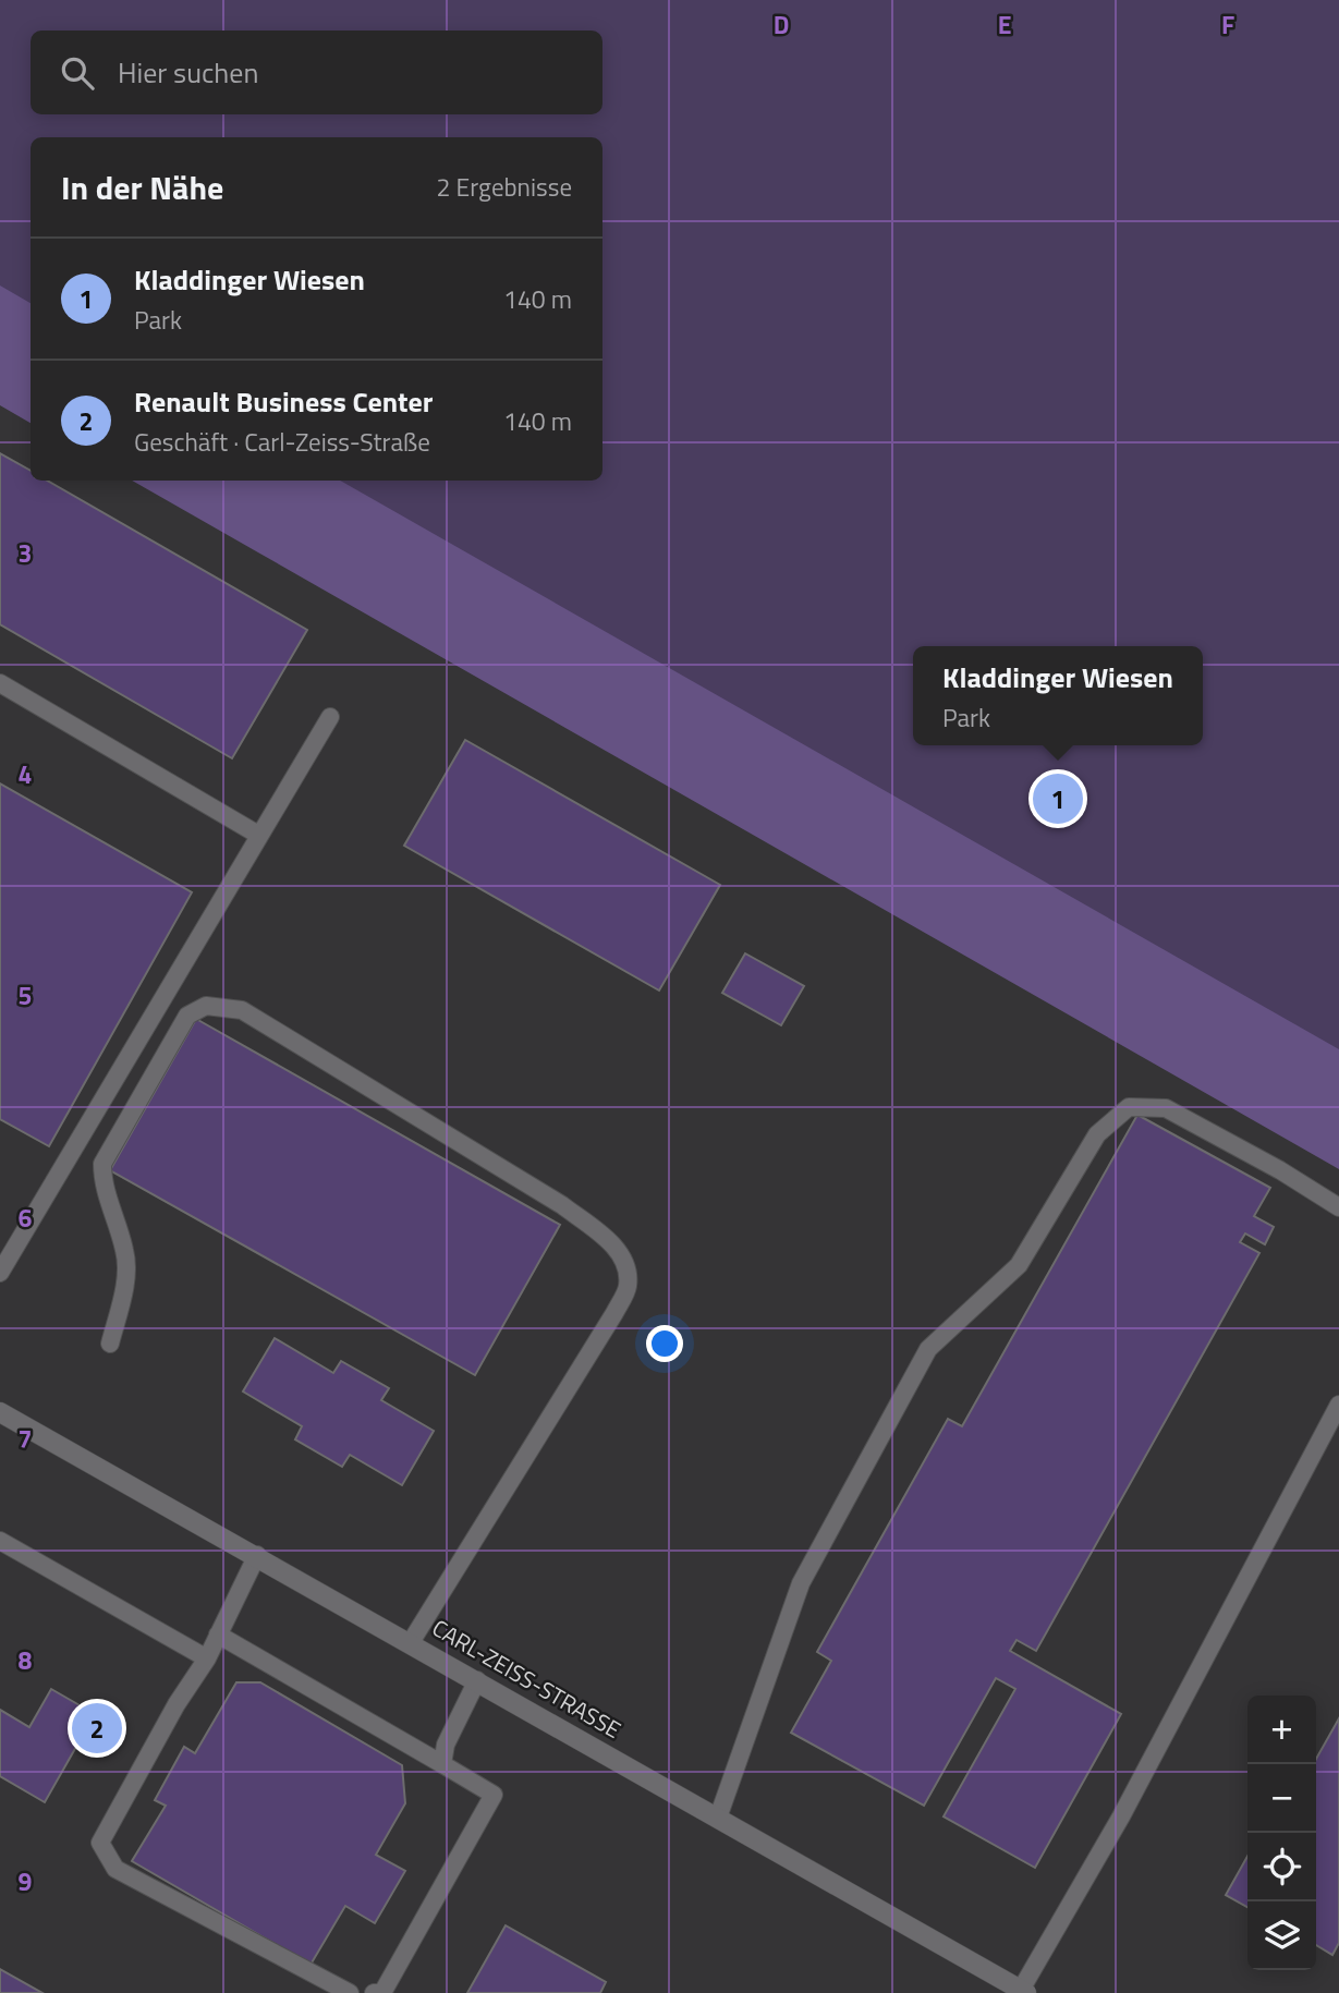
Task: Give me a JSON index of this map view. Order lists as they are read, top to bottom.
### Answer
{
  "streets": {
    "main road": ["CARL-ZEISS-STRASSE"]
  },
  "page": {
    "search": "Hier suchen",
    "heading": ["In der Nähe", "2 Ergebnisse"],
    "list": [
      {
        "mark": "1",
        "name": "Kladdinger Wiesen",
        "note": "Park",
        "value": "140 m"
      },
      {
        "mark": "2",
        "name": "Renault Business Center",
        "note": "Geschäft · Carl-Zeiss-Straße",
        "value": "140 m"
      }
    ],
    "popup": ["Kladdinger Wiesen", "Park"],
    "pins": ["1", "2"],
    "map_buttons": ["+", "−"]
  },
  "grid": {
    "columns": ["D", "E", "F"],
    "rows": [
      "3",
      "4",
      "5",
      "6",
      "7",
      "8",
      "9"
    ]
  }
}
